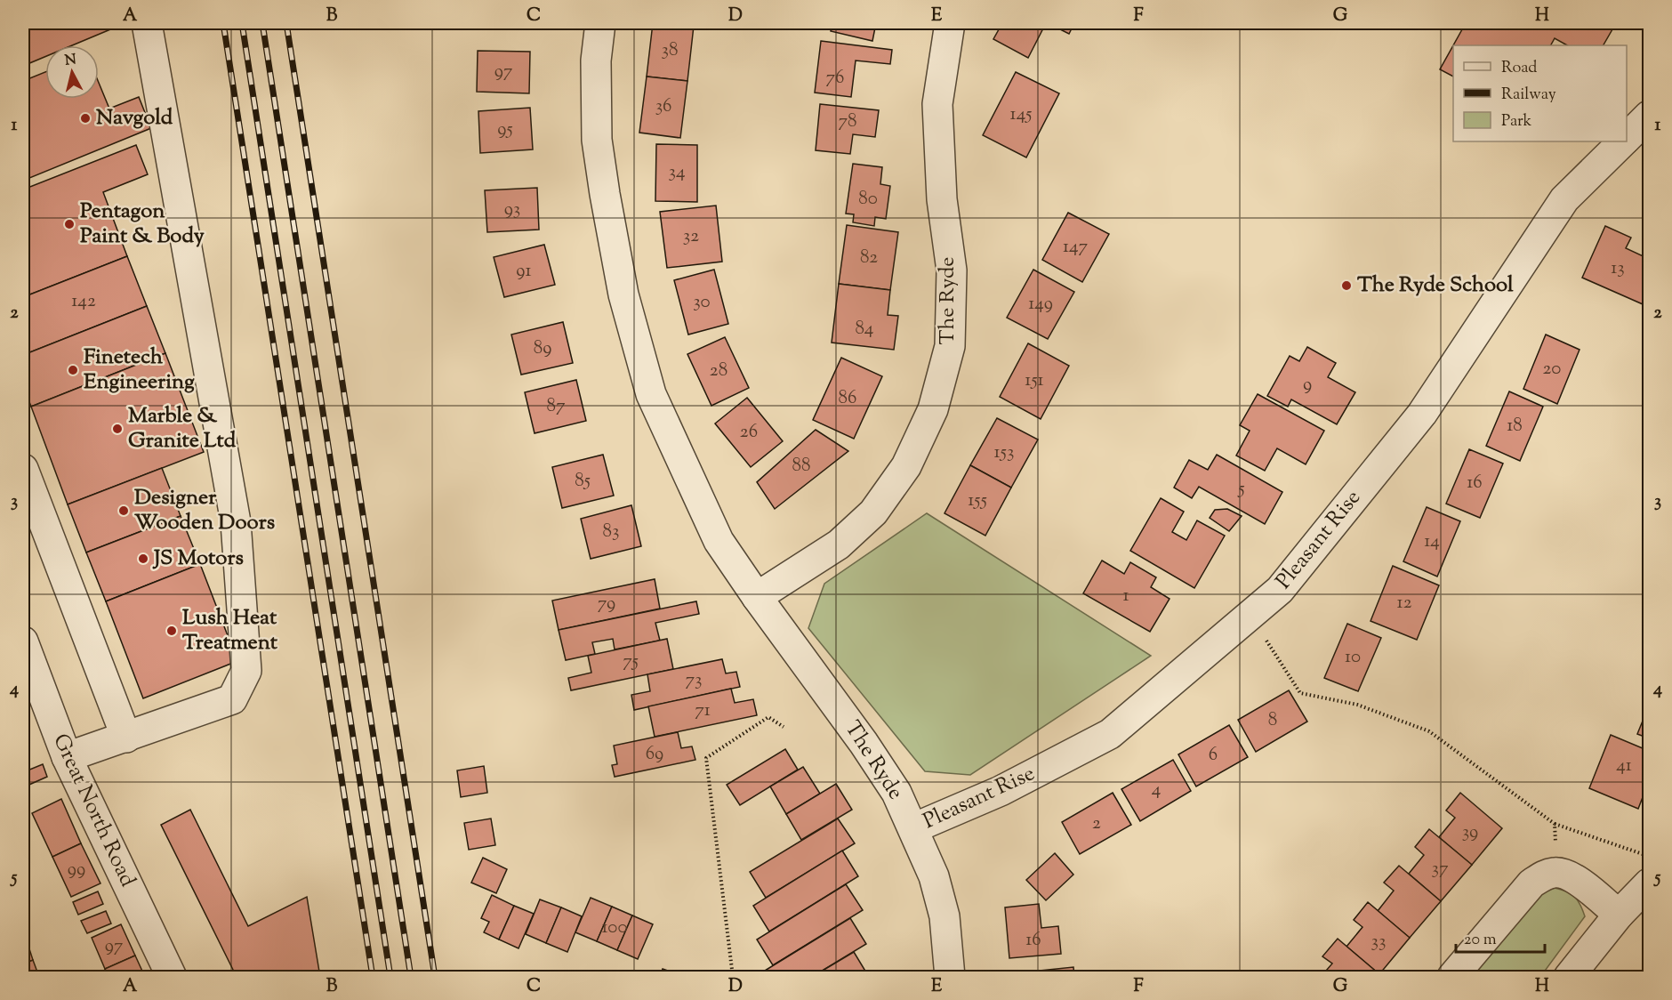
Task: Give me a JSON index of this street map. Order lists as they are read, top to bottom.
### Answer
{
  "streets": {
    "street": ["The Ryde", "Pleasant Rise", "Great North Road"]
  },
  "crossings": [
    ["The Ryde", "Pleasant Rise"]
  ],
  "places": [
    "Navgold",
    "Pentagon Paint & Body",
    "The Ryde School",
    "Finetech Engineering",
    "Marble & Granite Ltd",
    "Designer Wooden Doors",
    "JS Motors",
    "Lush Heat Treatment"
  ],
  "house_numbers": [
    "38",
    "97",
    "76",
    "36",
    "145",
    "78",
    "95",
    "34",
    "80",
    "93",
    "32",
    "147",
    "82",
    "13",
    "91",
    "142",
    "30",
    "149",
    "84",
    "89",
    "20",
    "28",
    "151",
    "9",
    "86",
    "87",
    "18",
    "26",
    "153",
    "88",
    "85",
    "16",
    "5",
    "155",
    "83",
    "14",
    "1",
    "12",
    "79",
    "10",
    "75",
    "73",
    "71",
    "8",
    "69",
    "6",
    "41",
    "4",
    "2",
    "39",
    "37",
    "99",
    "100",
    "16",
    "33",
    "97"
  ],
  "legend": ["Road", "Railway", "Park"],
  "scale_bar": "20 m",
  "north": "top",
  "grid": {
    "columns": [
      "A",
      "B",
      "C",
      "D",
      "E",
      "F",
      "G",
      "H"
    ],
    "rows": [
      "1",
      "2",
      "3",
      "4",
      "5"
    ]
  }
}
